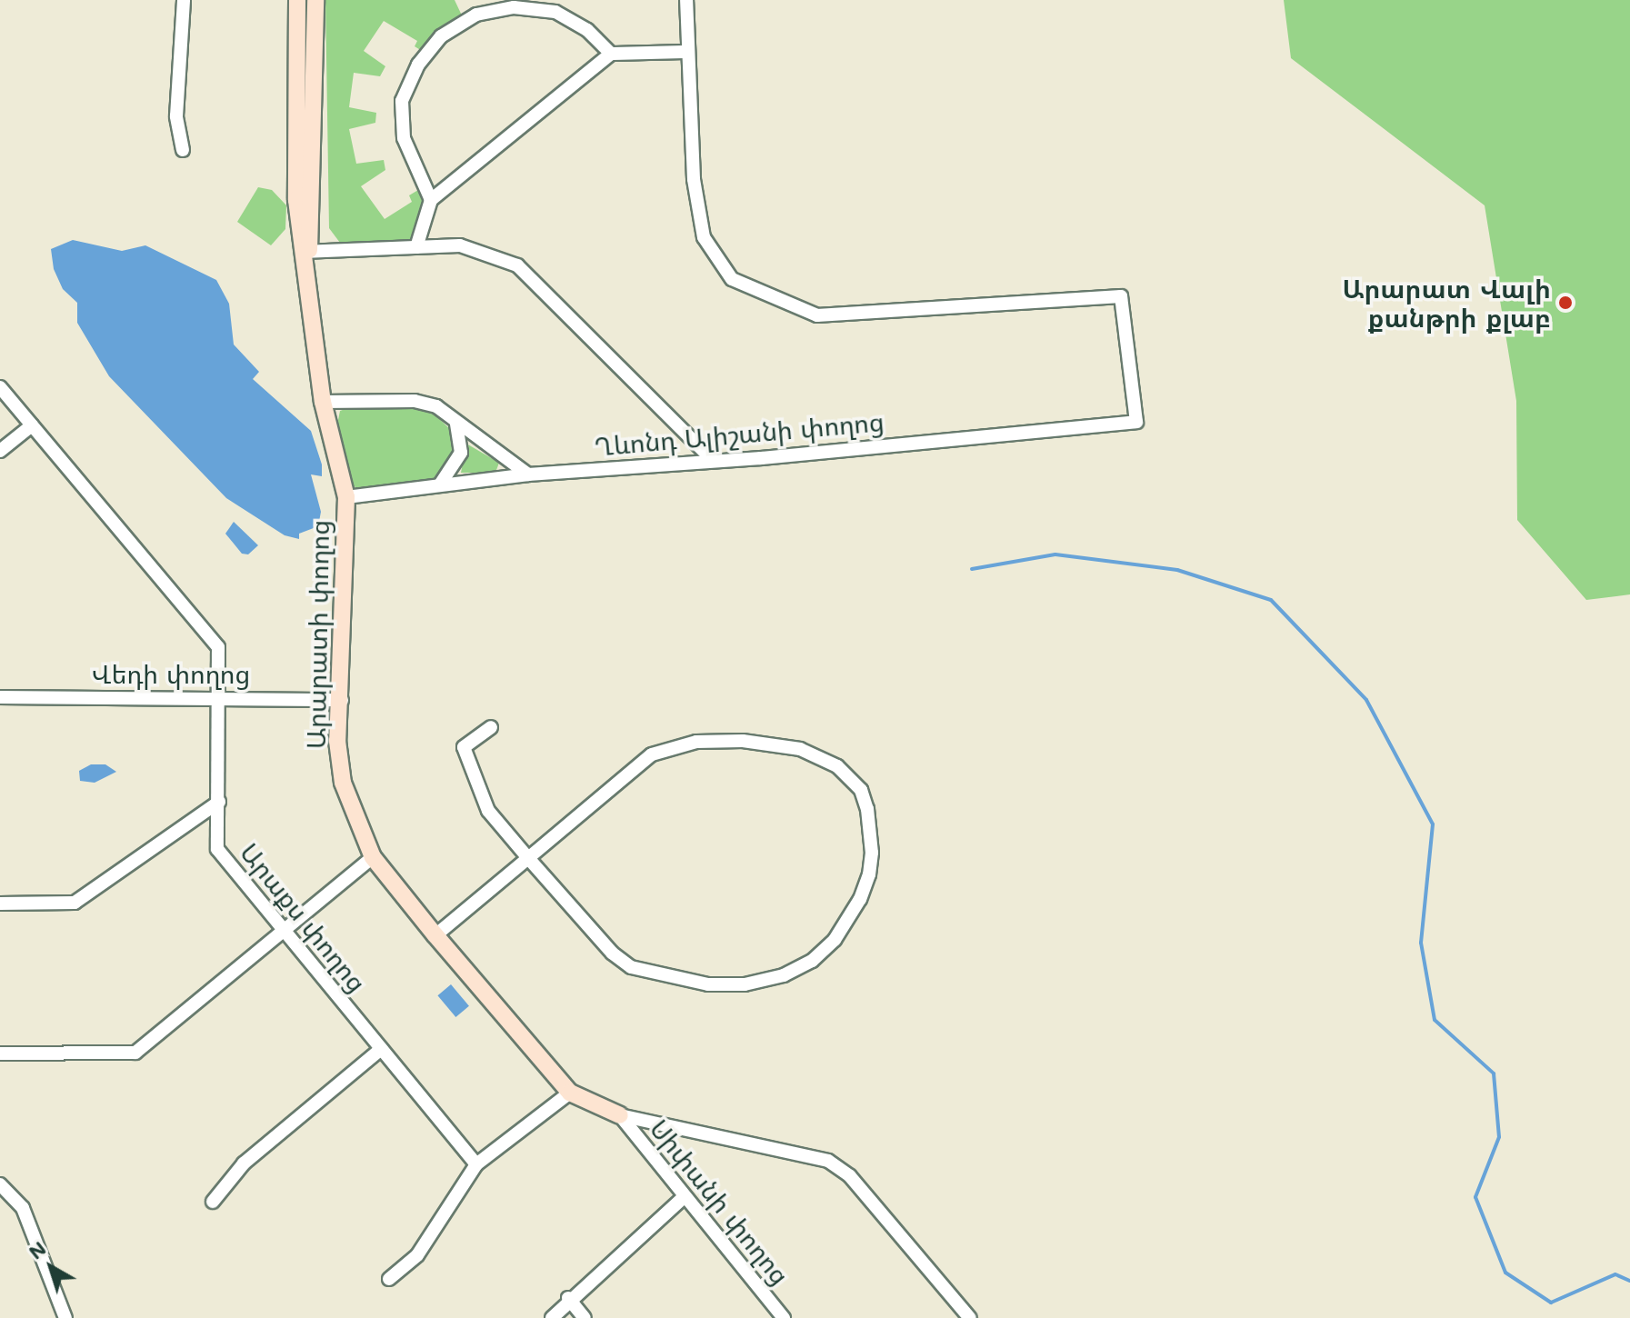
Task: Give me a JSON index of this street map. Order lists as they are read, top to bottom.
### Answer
{
  "streets": {
    "street": [
      "Ղևոնդ Ալիշանի փողոց",
      "Արարատի փողոց",
      "Վեդի փողոց",
      "Արաքս փողոց",
      "Սիփանի փողոց"
    ]
  },
  "crossings": [
    ["Ղևոնդ Ալիշանի փողոց", "Արարատի փողոց"],
    ["Արարատի փողոց", "Վեդի փողոց"],
    ["Արարատի փողոց", "Սիփանի փողոց"],
    ["Վեդի փողոց", "Արաքս փողոց"]
  ],
  "places": ["Արարատ Վալի քանթրի քլաբ"],
  "north": "top left"
}
